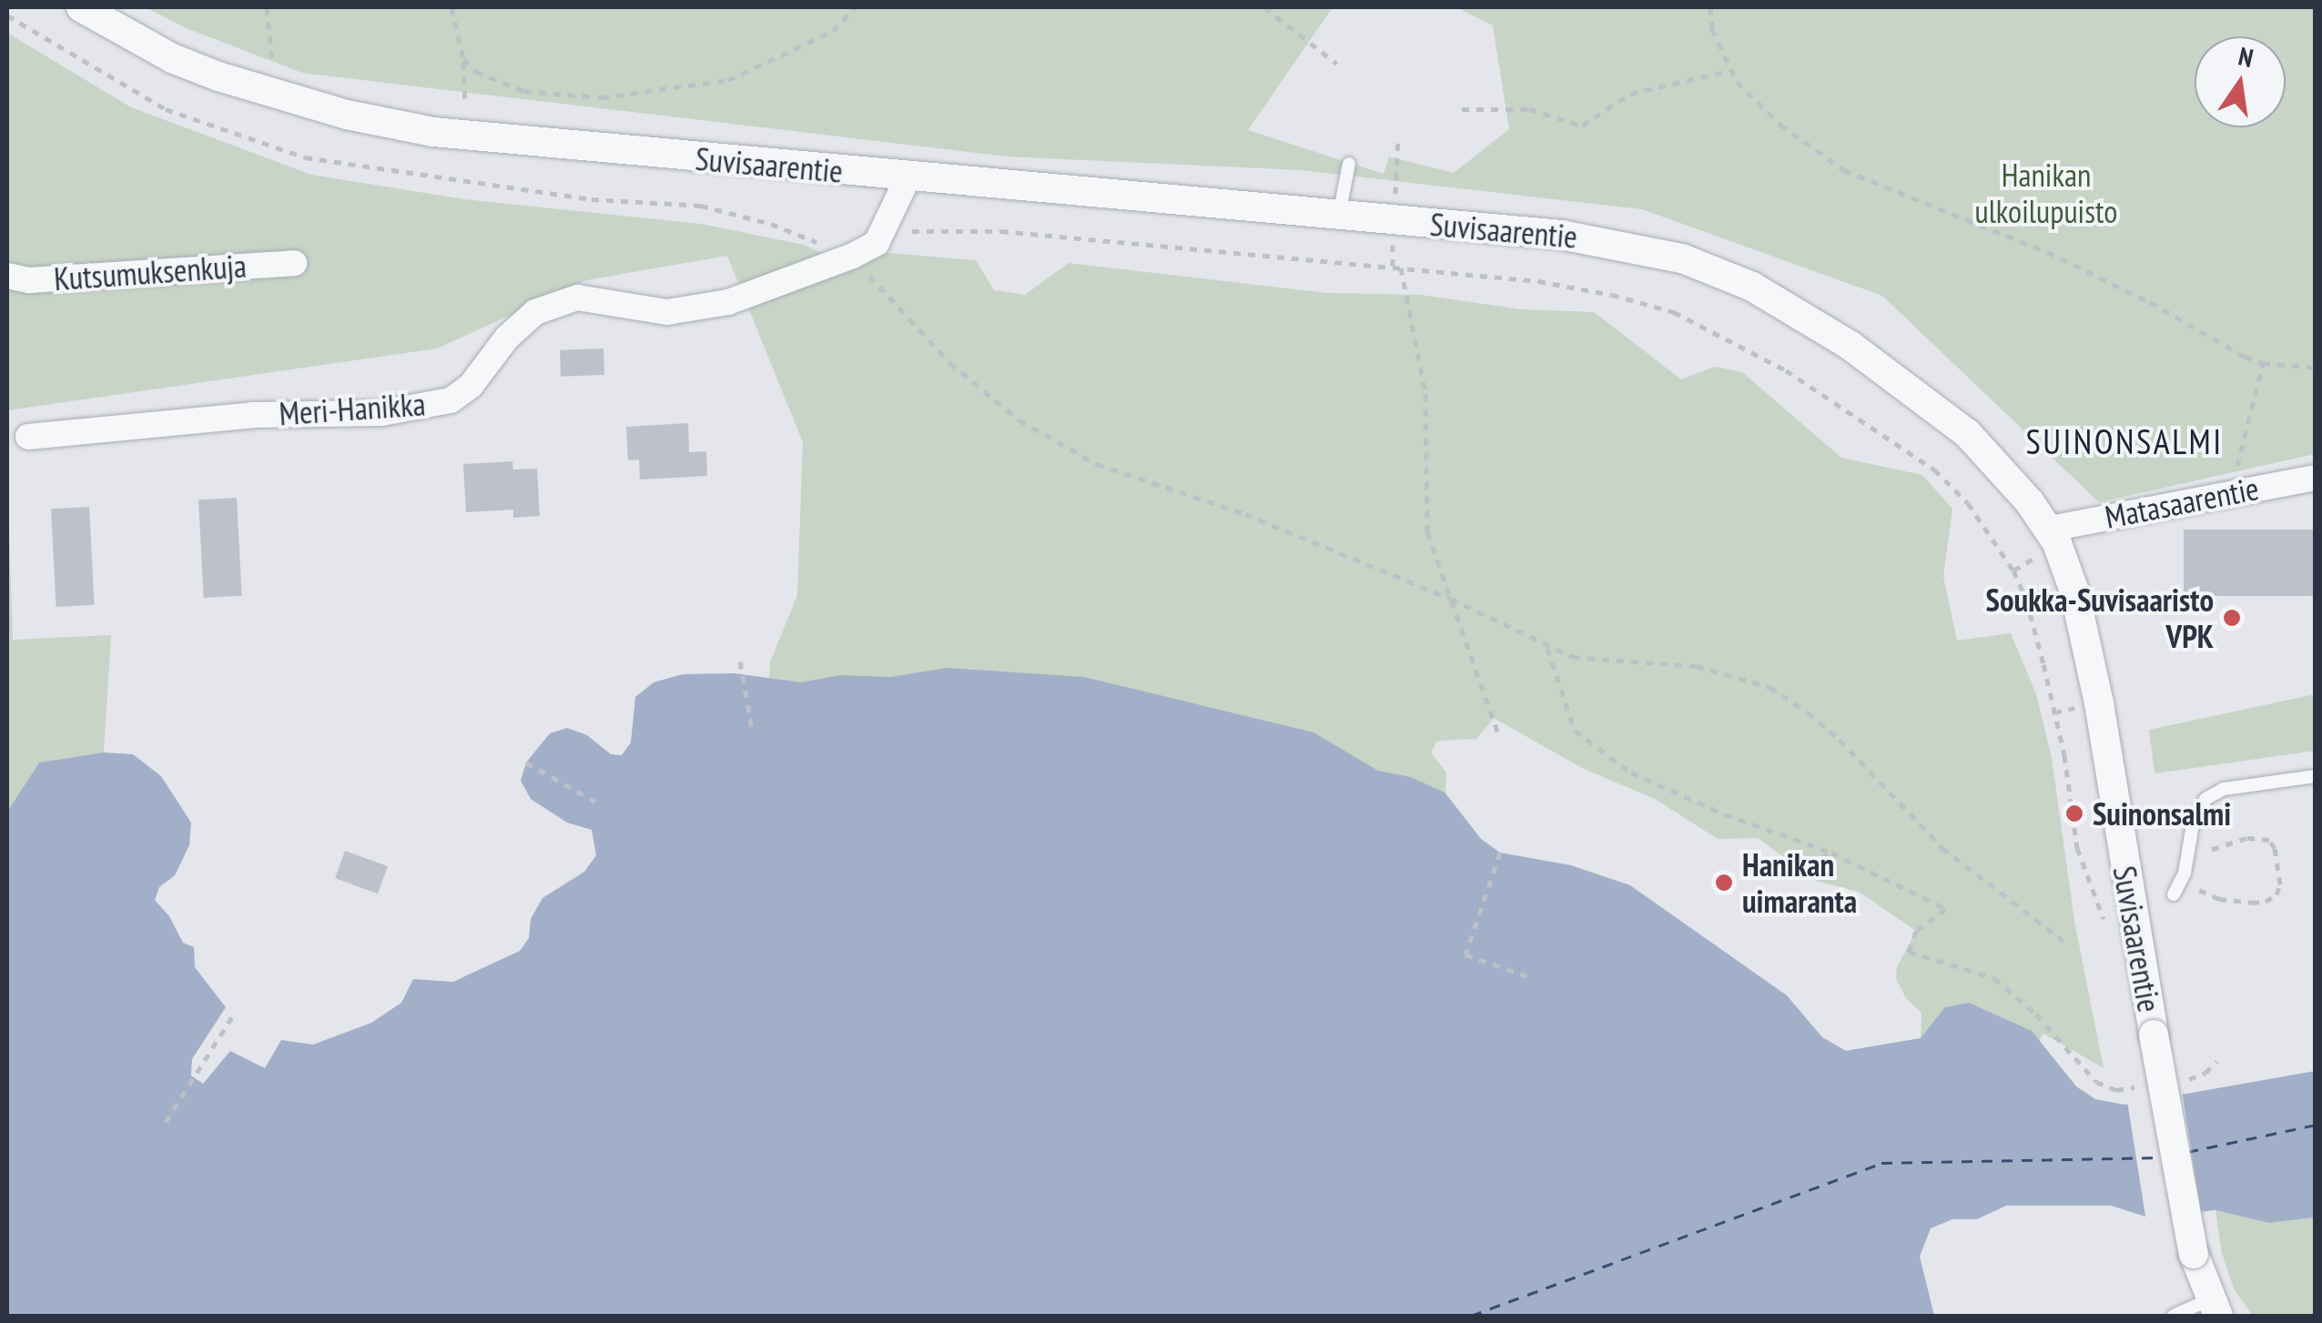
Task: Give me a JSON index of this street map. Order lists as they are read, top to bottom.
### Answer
{
  "streets": {
    "street": [
      "Suvisaarentie",
      "Kutsumuksenkuja",
      "Meri-Hanikka",
      "Matasaarentie"
    ]
  },
  "crossings": [
    ["Suvisaarentie", "Matasaarentie"]
  ],
  "districts": ["SUINONSALMI"],
  "parks": ["Hanikan ulkoilupuisto"],
  "places": ["Soukka-Suvisaaristo VPK", "Suinonsalmi", "Hanikan uimaranta"],
  "north": "top"
}
